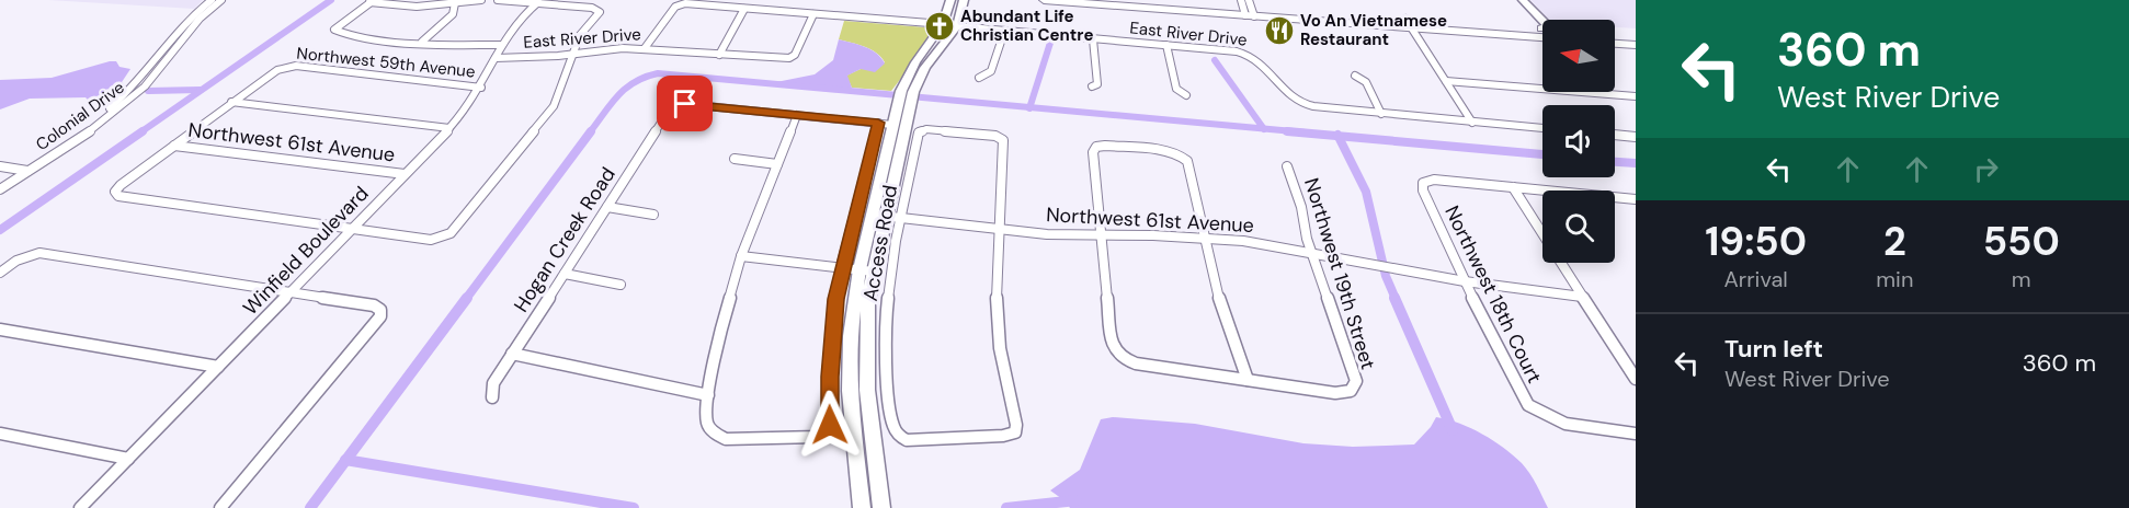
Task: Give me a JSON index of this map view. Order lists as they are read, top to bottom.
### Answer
{
  "streets": {
    "street": [
      "East River Drive",
      "Northwest 59th Avenue",
      "Colonial Drive",
      "Northwest 61st Avenue",
      "Hogan Creek Road",
      "Access Road",
      "Winfield Boulevard",
      "Northwest 19th Street",
      "Northwest 18th Court"
    ]
  },
  "crossings": [
    ["East River Drive", "Winfield Boulevard"],
    ["Northwest 59th Avenue", "Winfield Boulevard"],
    ["Northwest 61st Avenue", "Access Road"],
    ["Northwest 61st Avenue", "Winfield Boulevard"],
    ["Northwest 61st Avenue", "Northwest 19th Street"],
    ["Northwest 61st Avenue", "Northwest 18th Court"]
  ],
  "places": {
    "church": ["Abundant Life Christian Centre"],
    "restaurant": ["Vo An Vietnamese Restaurant"]
  },
  "north": "left",
  "page": {
    "turn": ["360 m", "West River Drive"],
    "eta": [
      "19:50",
      "Arrival",
      "2",
      "min",
      "550",
      "m"
    ],
    "list": [
      {
        "name": "Turn left",
        "note": "West River Drive",
        "value": "360 m"
      }
    ]
  }
}
